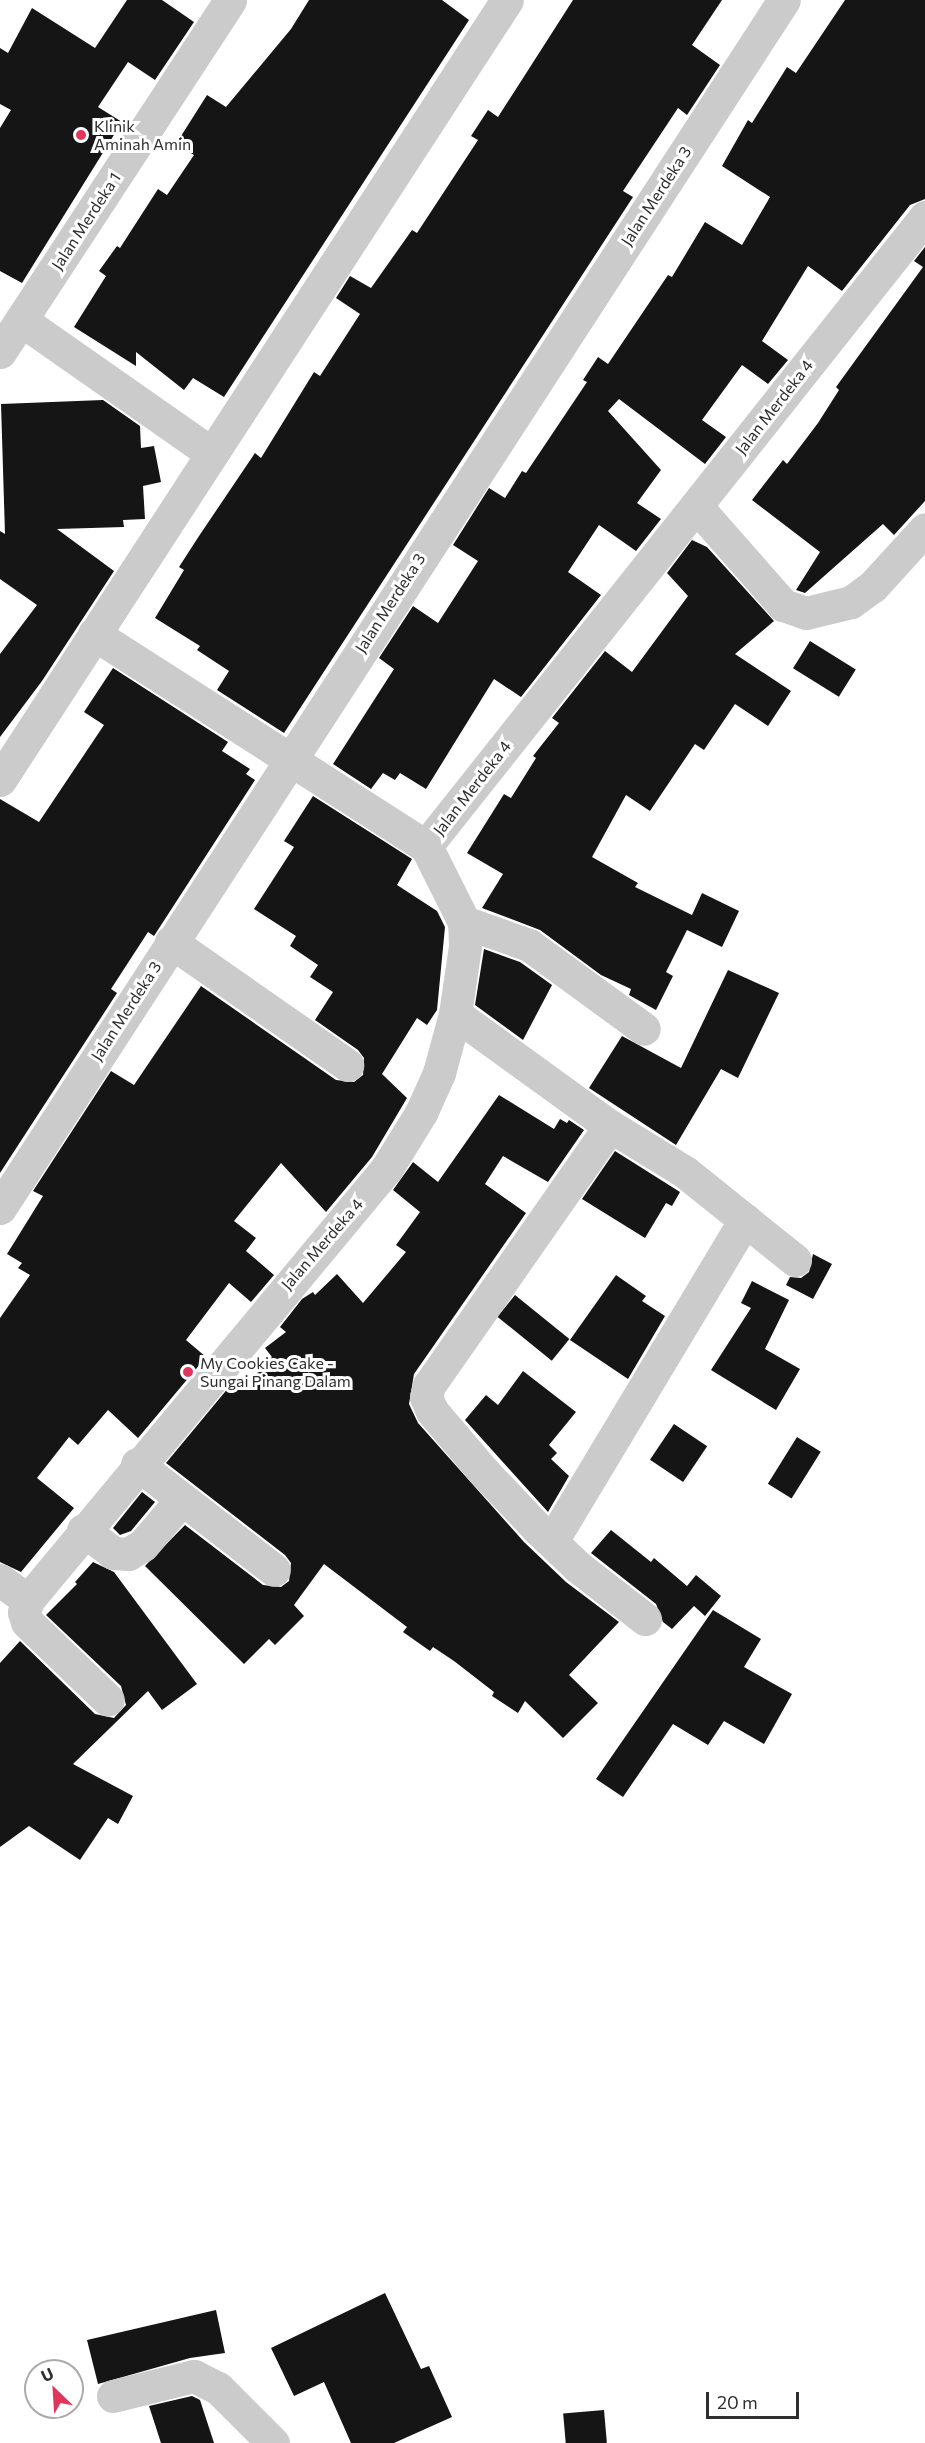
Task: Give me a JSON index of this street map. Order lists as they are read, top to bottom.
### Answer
{
  "streets": {
    "street": ["Jalan Merdeka 3", "Jalan Merdeka 1", "Jalan Merdeka 4"]
  },
  "places": ["Klinik Aminah Amin", "My Cookies Cake - Sungai Pinang Dalam"],
  "scale_bar": "20 m",
  "north": "top left"
}
